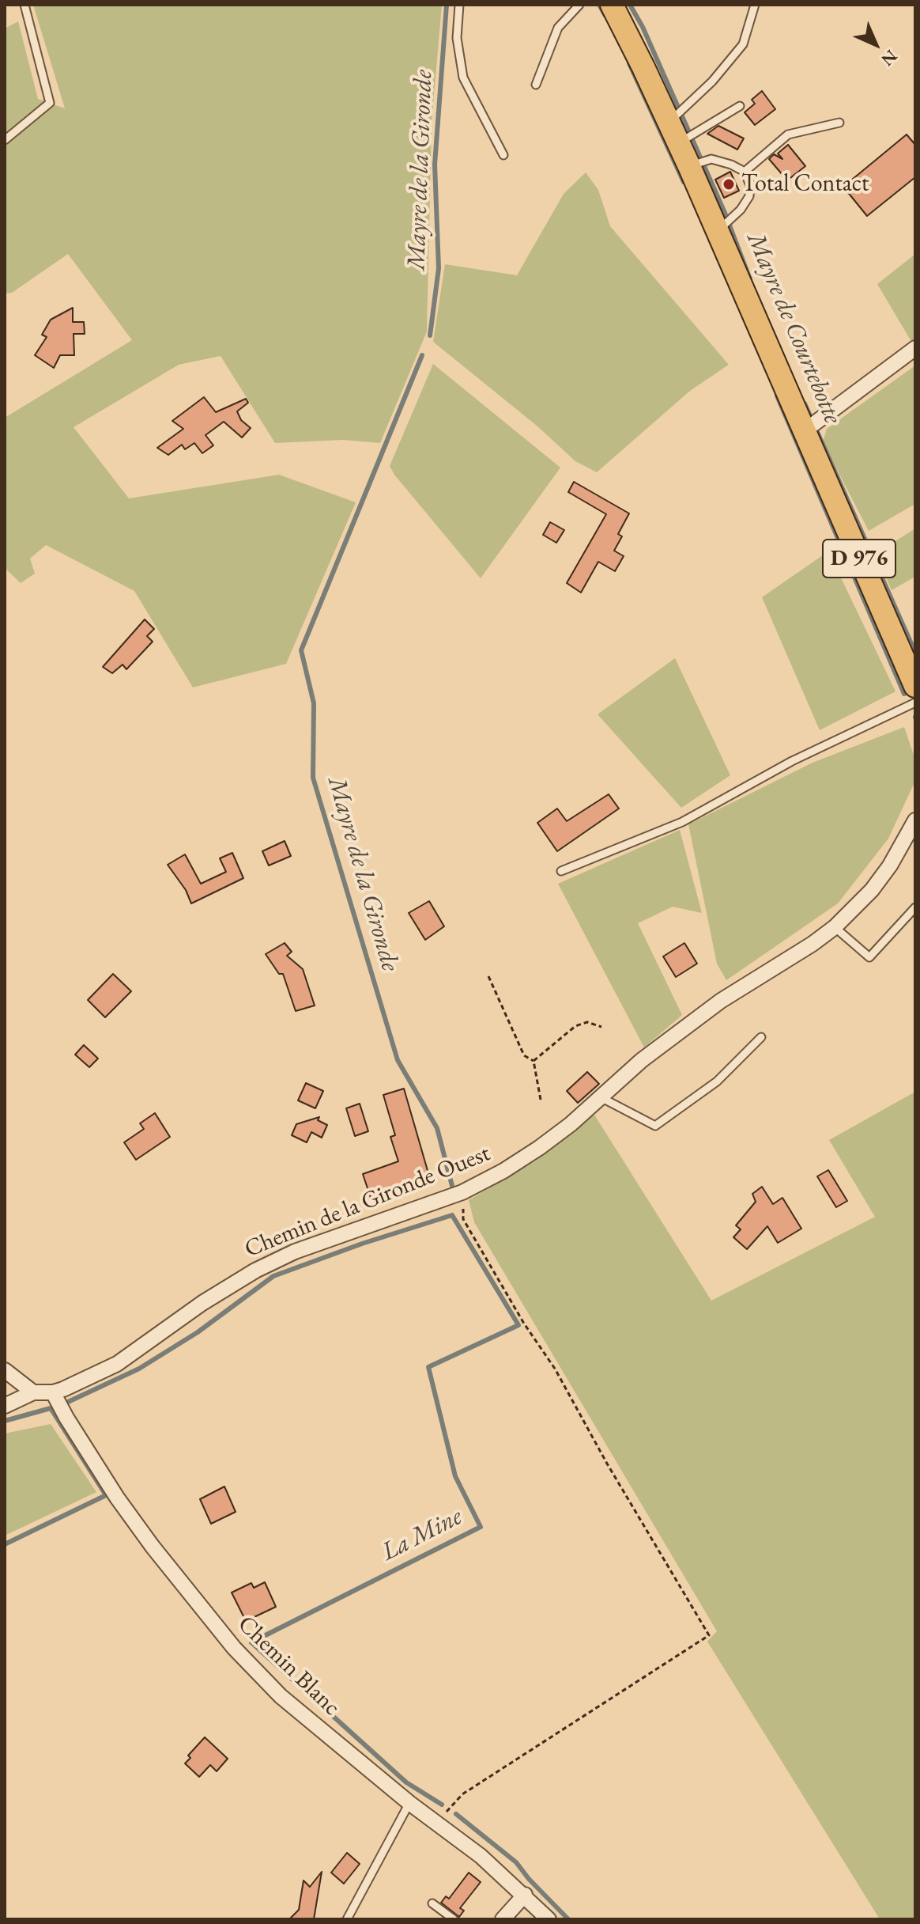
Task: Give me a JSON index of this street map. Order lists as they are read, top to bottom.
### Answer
{
  "streets": {
    "main road": ["D 976"],
    "street": ["Chemin de la Gironde Ouest", "Chemin Blanc"]
  },
  "crossings": [
    ["Chemin de la Gironde Ouest", "Chemin Blanc"]
  ],
  "water": ["Mayre de la Gironde", "Mayre de Courtebotte", "La Mine"],
  "places": ["Total Contact"],
  "north": "bottom right"
}
